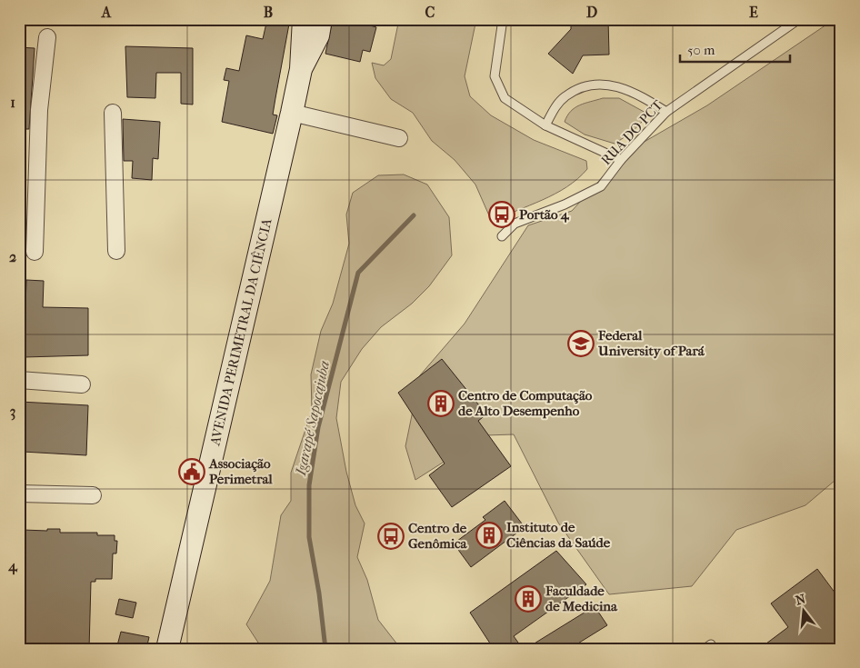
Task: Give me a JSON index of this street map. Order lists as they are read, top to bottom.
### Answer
{
  "streets": {
    "main road": ["AVENIDA PERIMETRAL DA CIÊNCIA"],
    "lane": ["RUA DO PCT"]
  },
  "water": ["Igarapé Sapocajuba"],
  "places": {
    "bus stop": ["Portão 4", "Centro de Genômica"],
    "school or university": ["Federal University of Pará"],
    "building": ["Centro de Computação de Alto Desempenho", "Instituto de Ciências da Saúde", "Faculdade de Medicina"],
    "public building": ["Associação Perimetral"]
  },
  "scale_bar": "50 m",
  "north": "top",
  "grid": {
    "columns": [
      "A",
      "B",
      "C",
      "D",
      "E"
    ],
    "rows": [
      "1",
      "2",
      "3",
      "4"
    ]
  }
}
